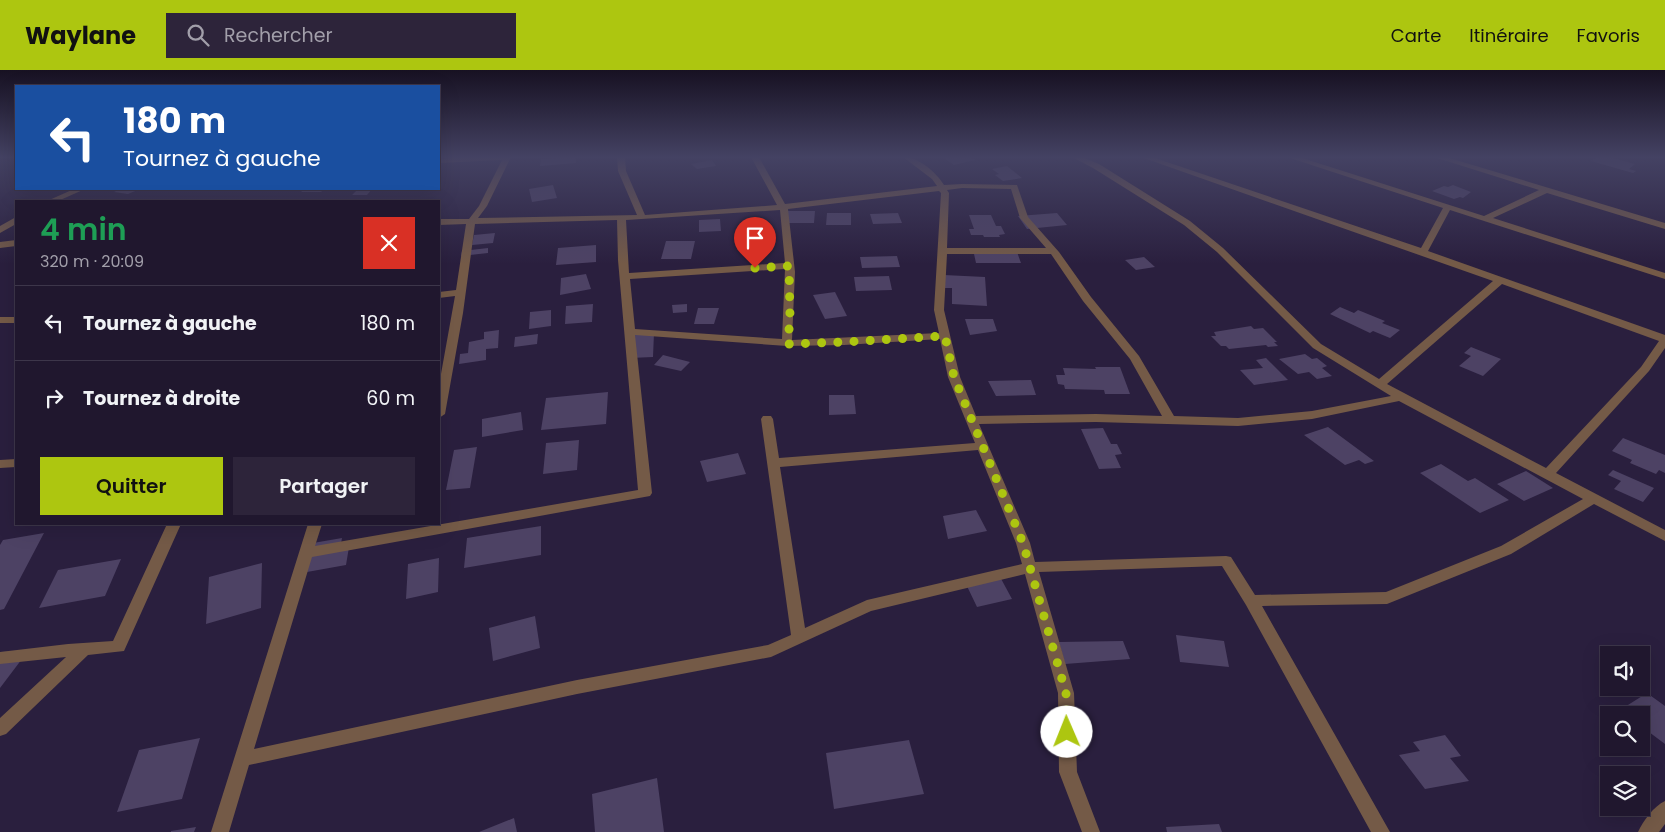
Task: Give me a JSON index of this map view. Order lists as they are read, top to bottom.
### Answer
{
  "page": {
    "header": "Waylane",
    "search": "Rechercher",
    "nav": ["Carte", "Itinéraire", "Favoris"],
    "turn": ["180 m", "Tournez à gauche"],
    "heading": ["4 min", "320 m · 20:09"],
    "list": [
      {
        "name": "Tournez à gauche",
        "value": "180 m"
      },
      {
        "name": "Tournez à droite",
        "value": "60 m"
      }
    ],
    "buttons": ["Quitter", "Partager"]
  }
}
